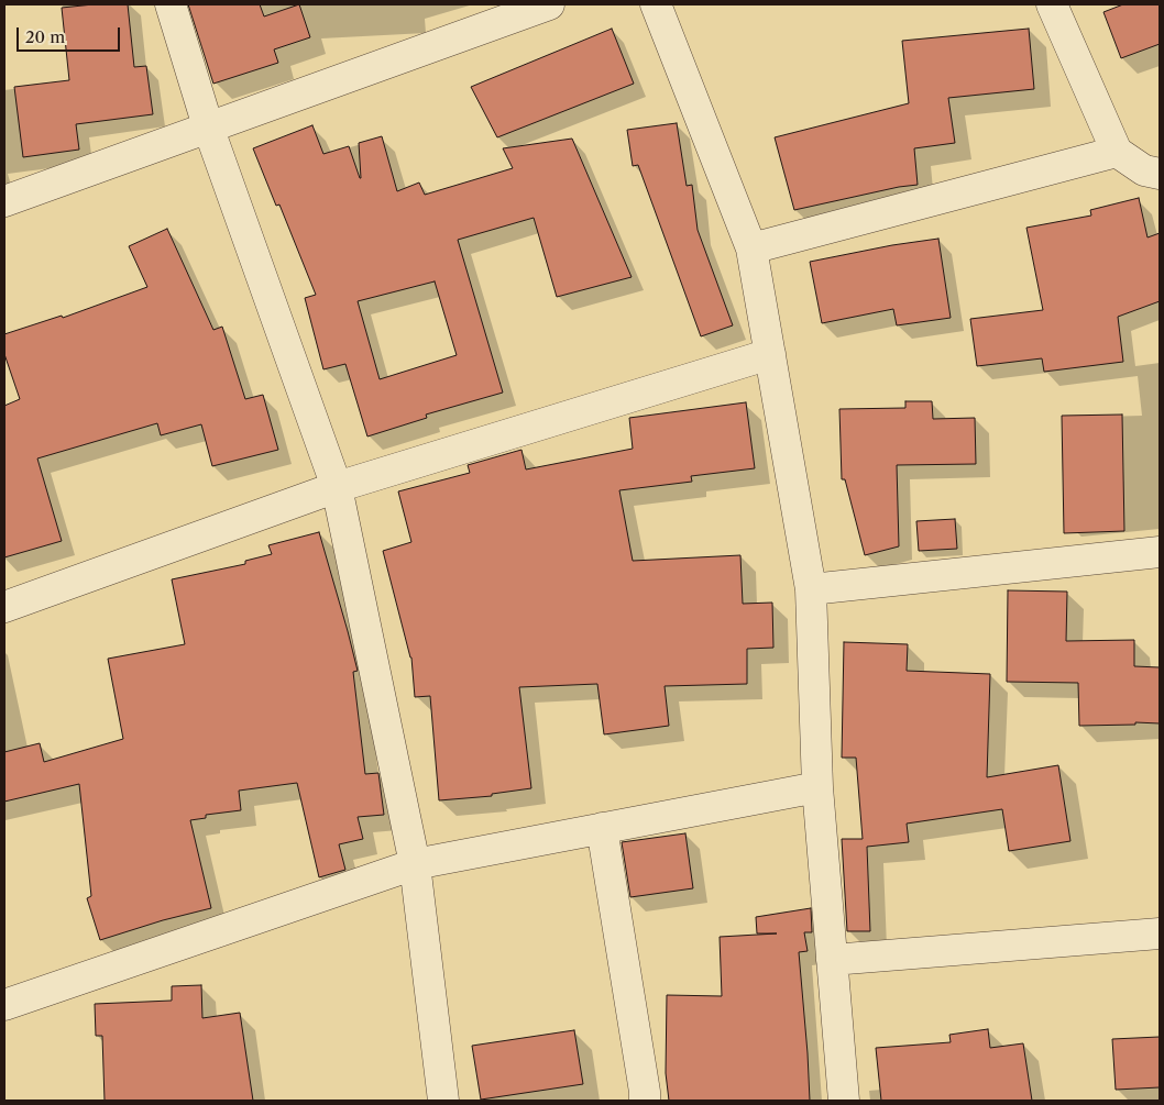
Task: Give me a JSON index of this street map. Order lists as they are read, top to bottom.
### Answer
{
  "scale_bar": "20 m"
}
